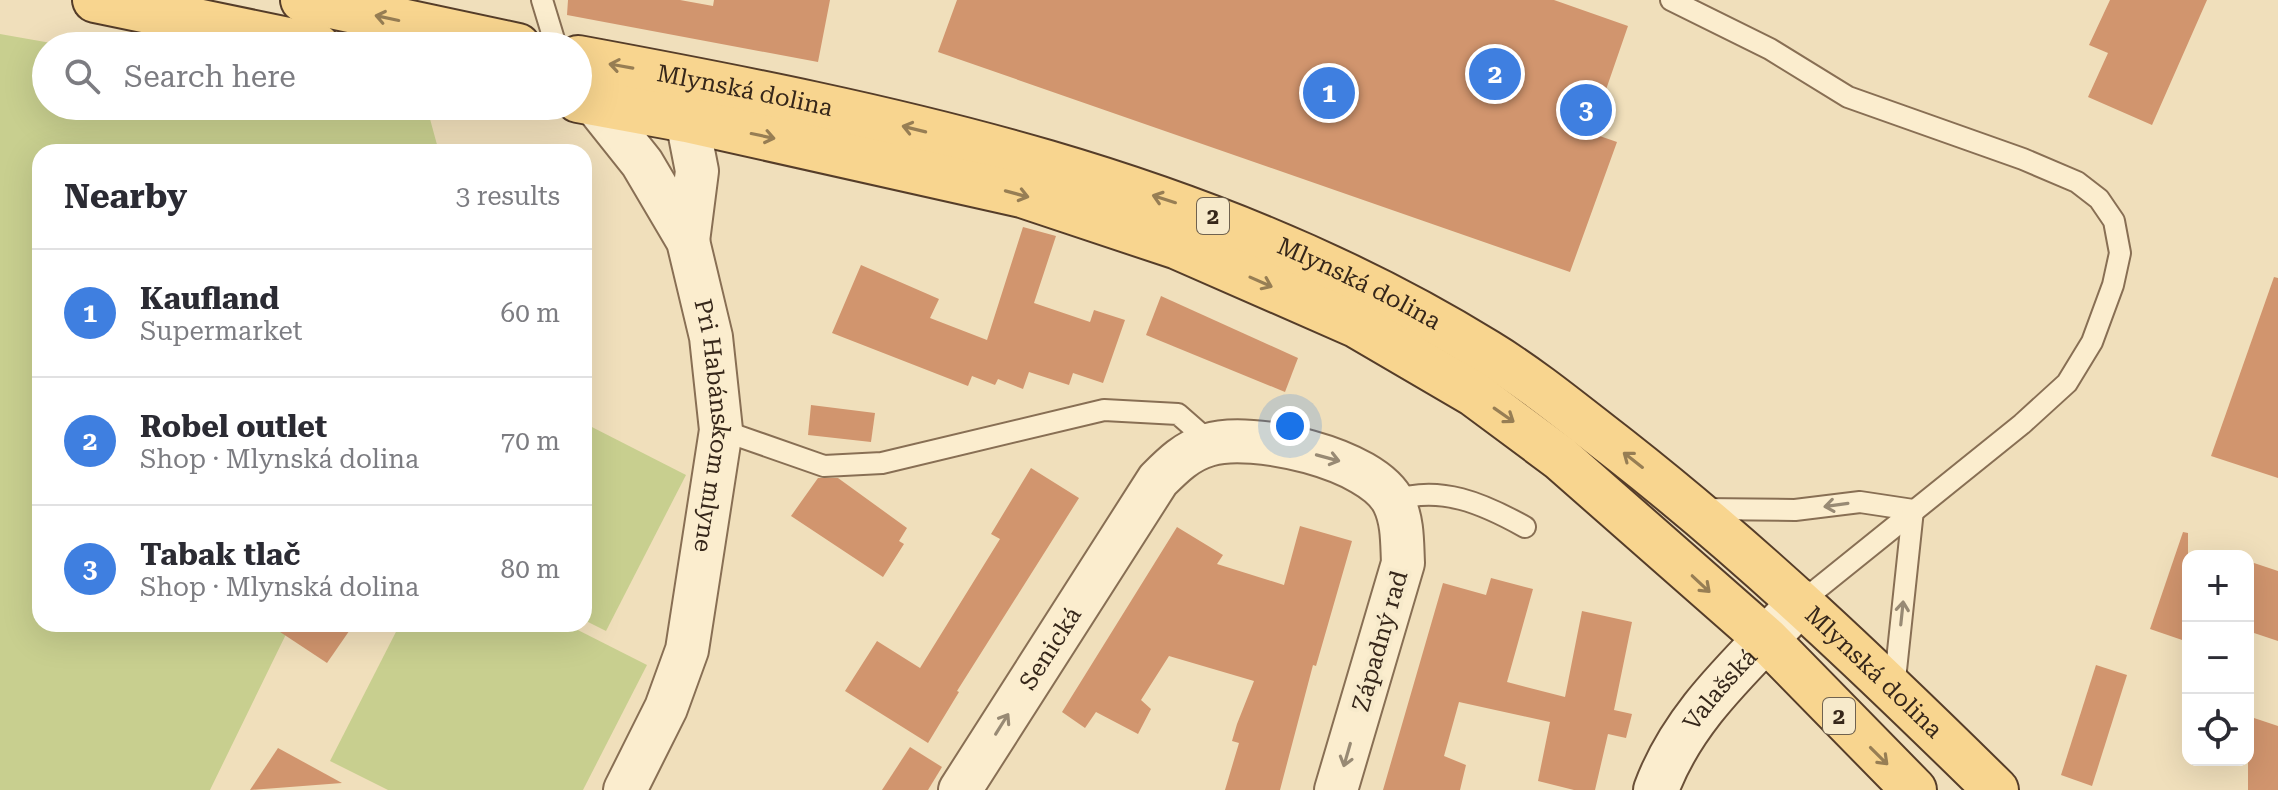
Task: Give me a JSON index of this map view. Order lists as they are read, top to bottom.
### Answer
{
  "streets": {
    "main road": ["Mlynská dolina", "2"],
    "street": [
      "Pri Habánskom mlyne",
      "Západný rad",
      "Senická",
      "Valašská"
    ]
  },
  "crossings": [
    ["Mlynská dolina", "Pri Habánskom mlyne"],
    ["Mlynská dolina", "Valašská"]
  ],
  "one_way": ["Západný rad", "Senická"],
  "page": {
    "search": "Search here",
    "pins": ["2", "1", "3"],
    "heading": ["Nearby", "3 results"],
    "list": [
      {
        "mark": "1",
        "name": "Kaufland",
        "note": "Supermarket",
        "value": "60 m"
      },
      {
        "mark": "2",
        "name": "Robel outlet",
        "note": "Shop · Mlynská dolina",
        "value": "70 m"
      },
      {
        "mark": "3",
        "name": "Tabak tlač",
        "note": "Shop · Mlynská dolina",
        "value": "80 m"
      }
    ],
    "map_buttons": ["+", "−"]
  }
}
